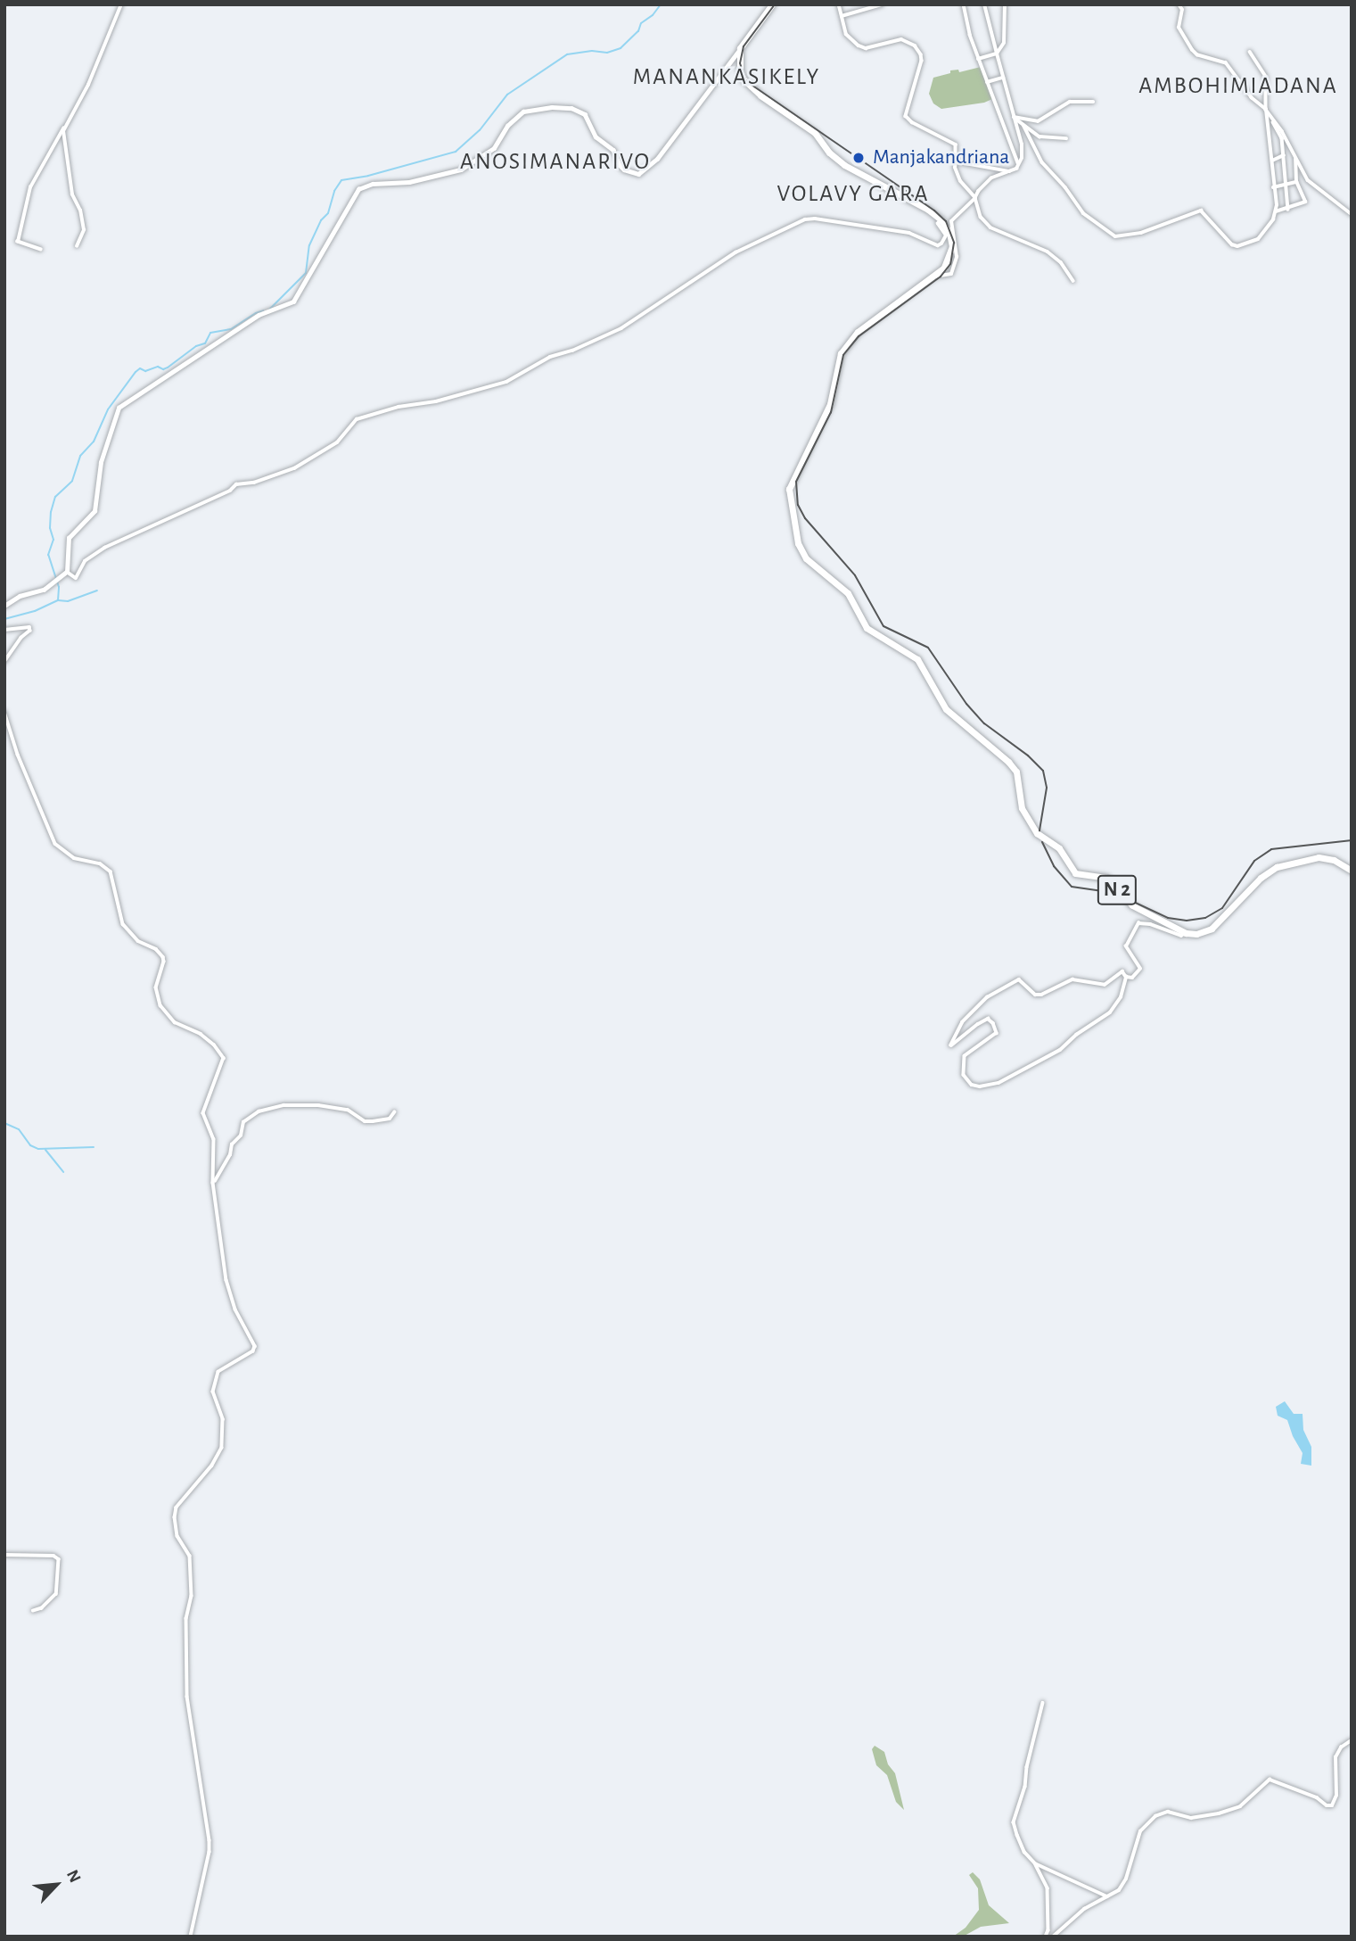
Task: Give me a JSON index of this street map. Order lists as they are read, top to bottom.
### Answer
{
  "streets": {
    "main road": ["N 2"]
  },
  "districts": [
    "MANANKASIKELY",
    "AMBOHIMIADANA",
    "ANOSIMANARIVO",
    "VOLAVY GARA"
  ],
  "places": ["Manjakandriana"],
  "north": "top right"
}
